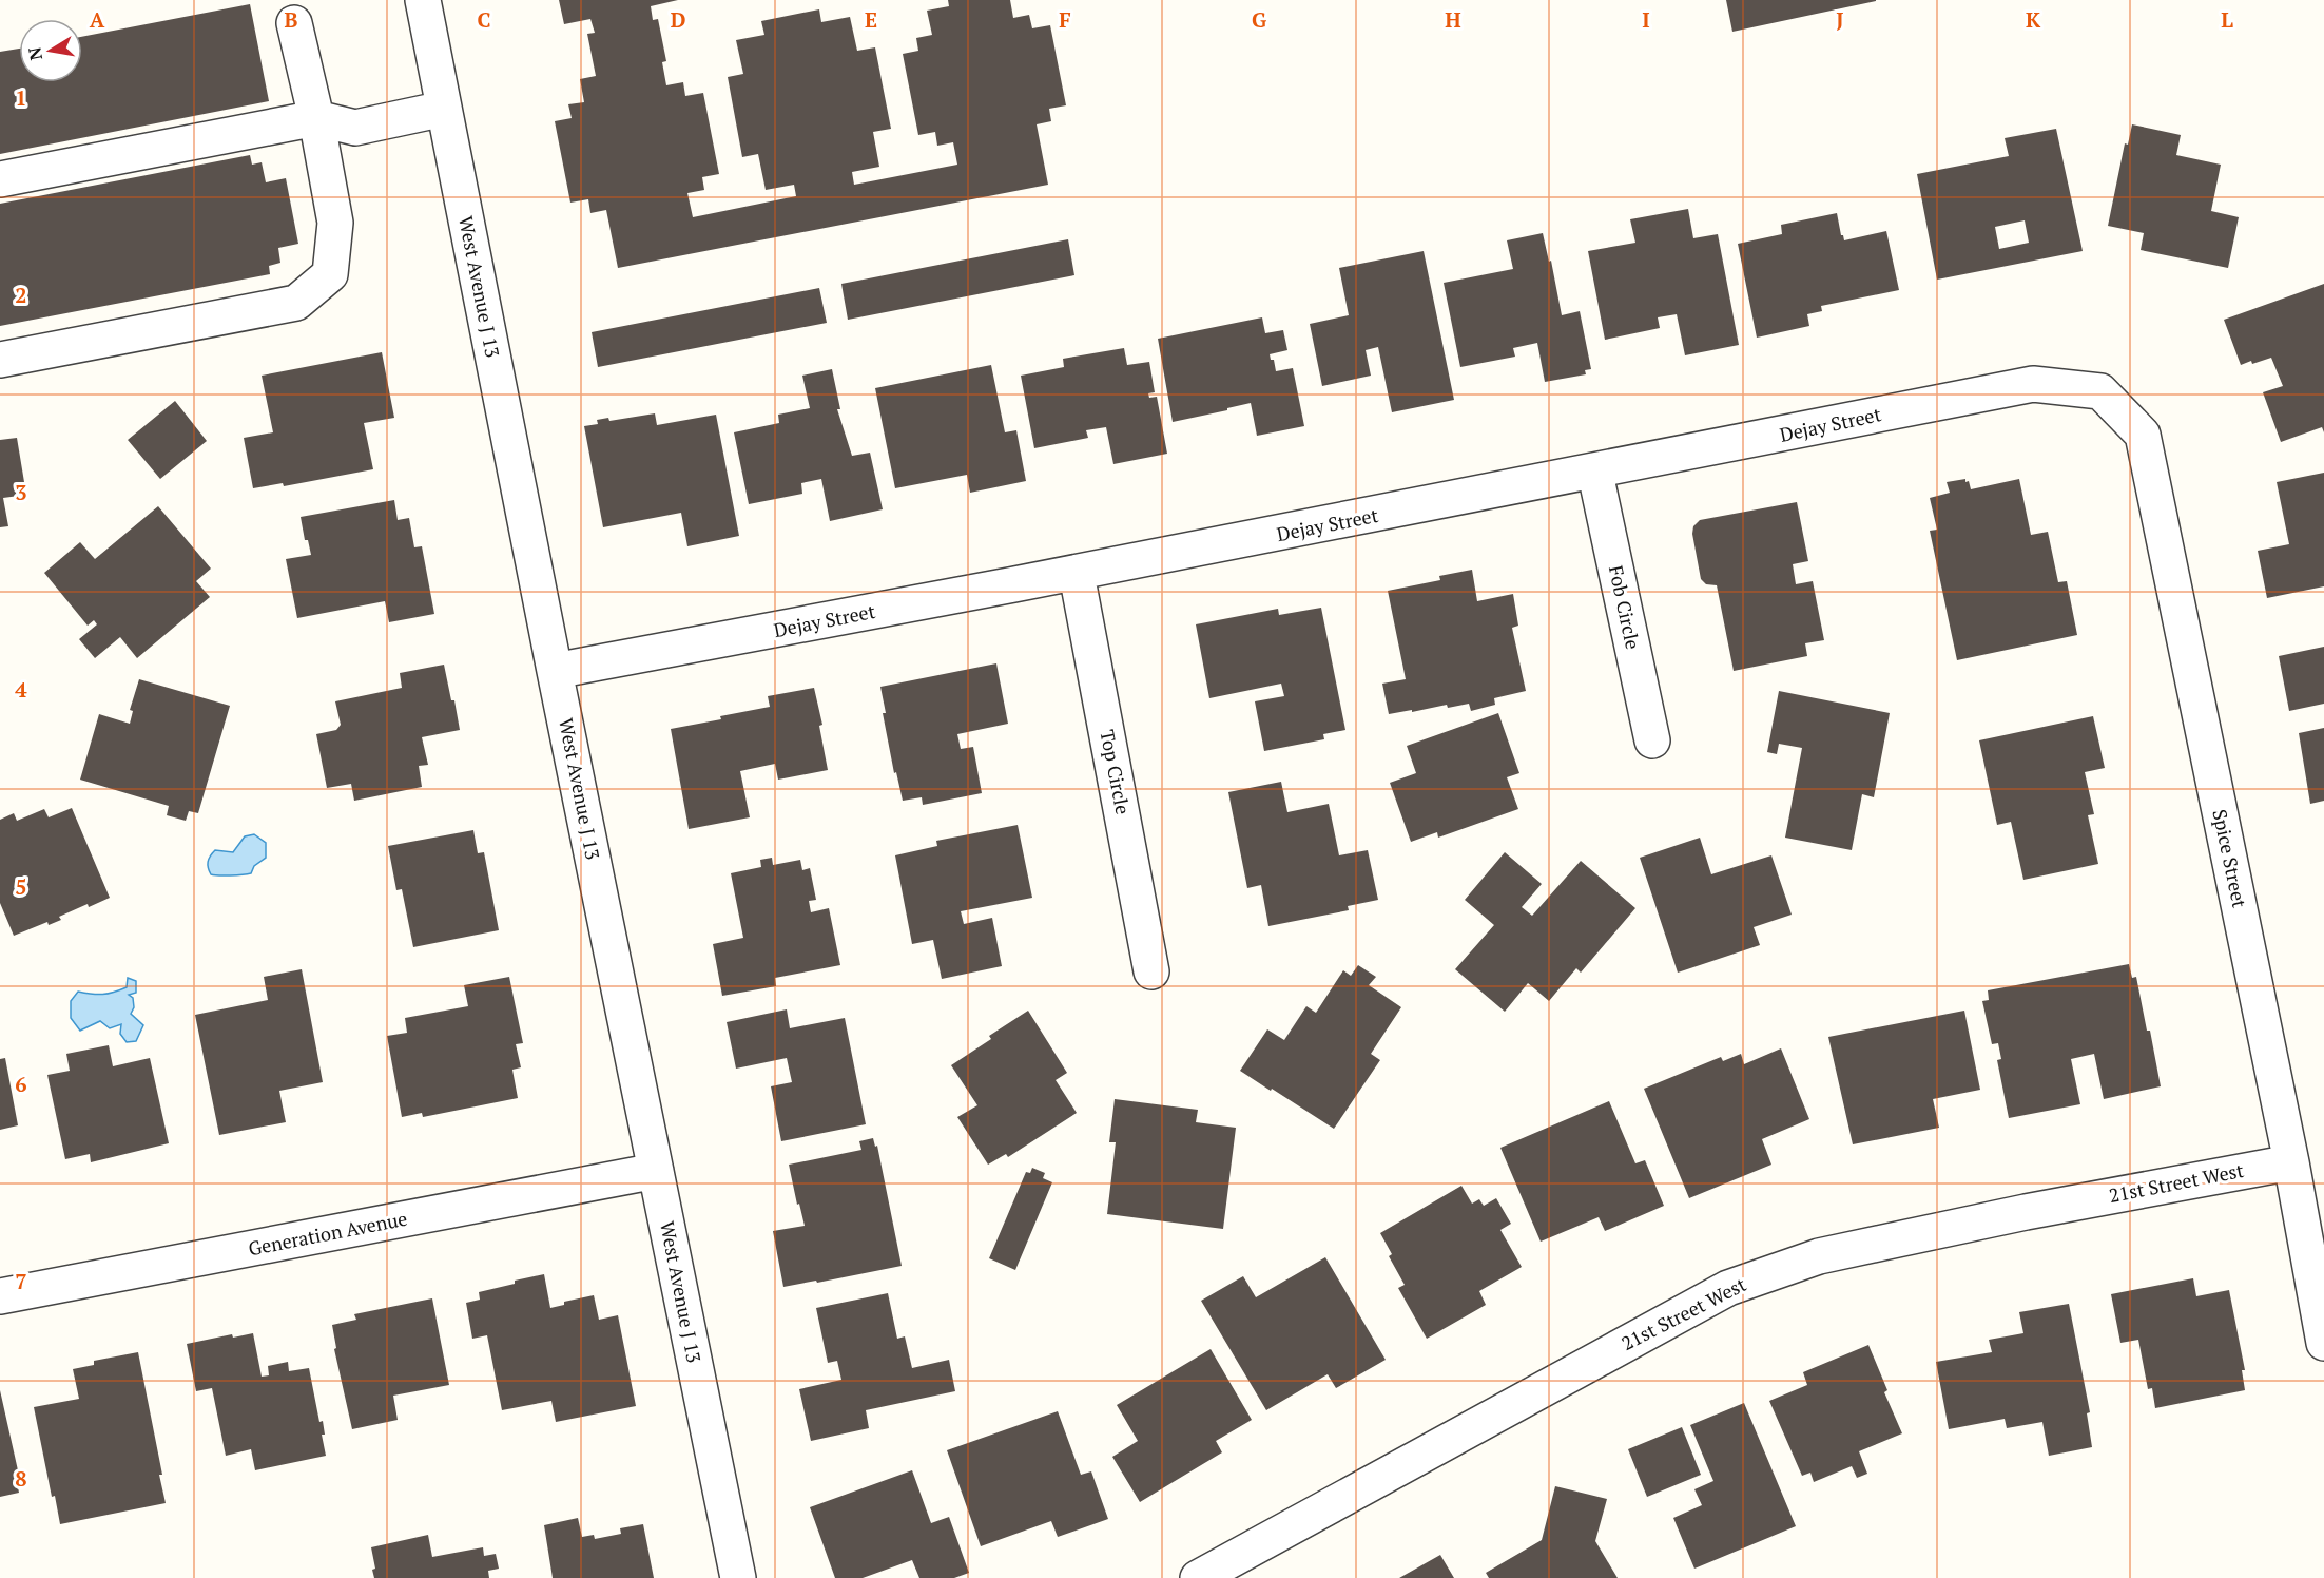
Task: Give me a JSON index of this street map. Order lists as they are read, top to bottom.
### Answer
{
  "streets": {
    "street": [
      "West Avenue J 13",
      "Dejay Street",
      "Fob Circle",
      "Top Circle",
      "Spice Street",
      "21st Street West",
      "Generation Avenue"
    ]
  },
  "crossings": [
    ["West Avenue J 13", "Dejay Street"],
    ["West Avenue J 13", "Generation Avenue"],
    ["Dejay Street", "Fob Circle"],
    ["Dejay Street", "Top Circle"],
    ["Dejay Street", "Spice Street"],
    ["Spice Street", "21st Street West"]
  ],
  "north": "left",
  "grid": {
    "columns": [
      "A",
      "B",
      "C",
      "D",
      "E",
      "F",
      "G",
      "H",
      "I",
      "J",
      "K",
      "L"
    ],
    "rows": [
      "1",
      "2",
      "3",
      "4",
      "5",
      "6",
      "7",
      "8"
    ]
  }
}
